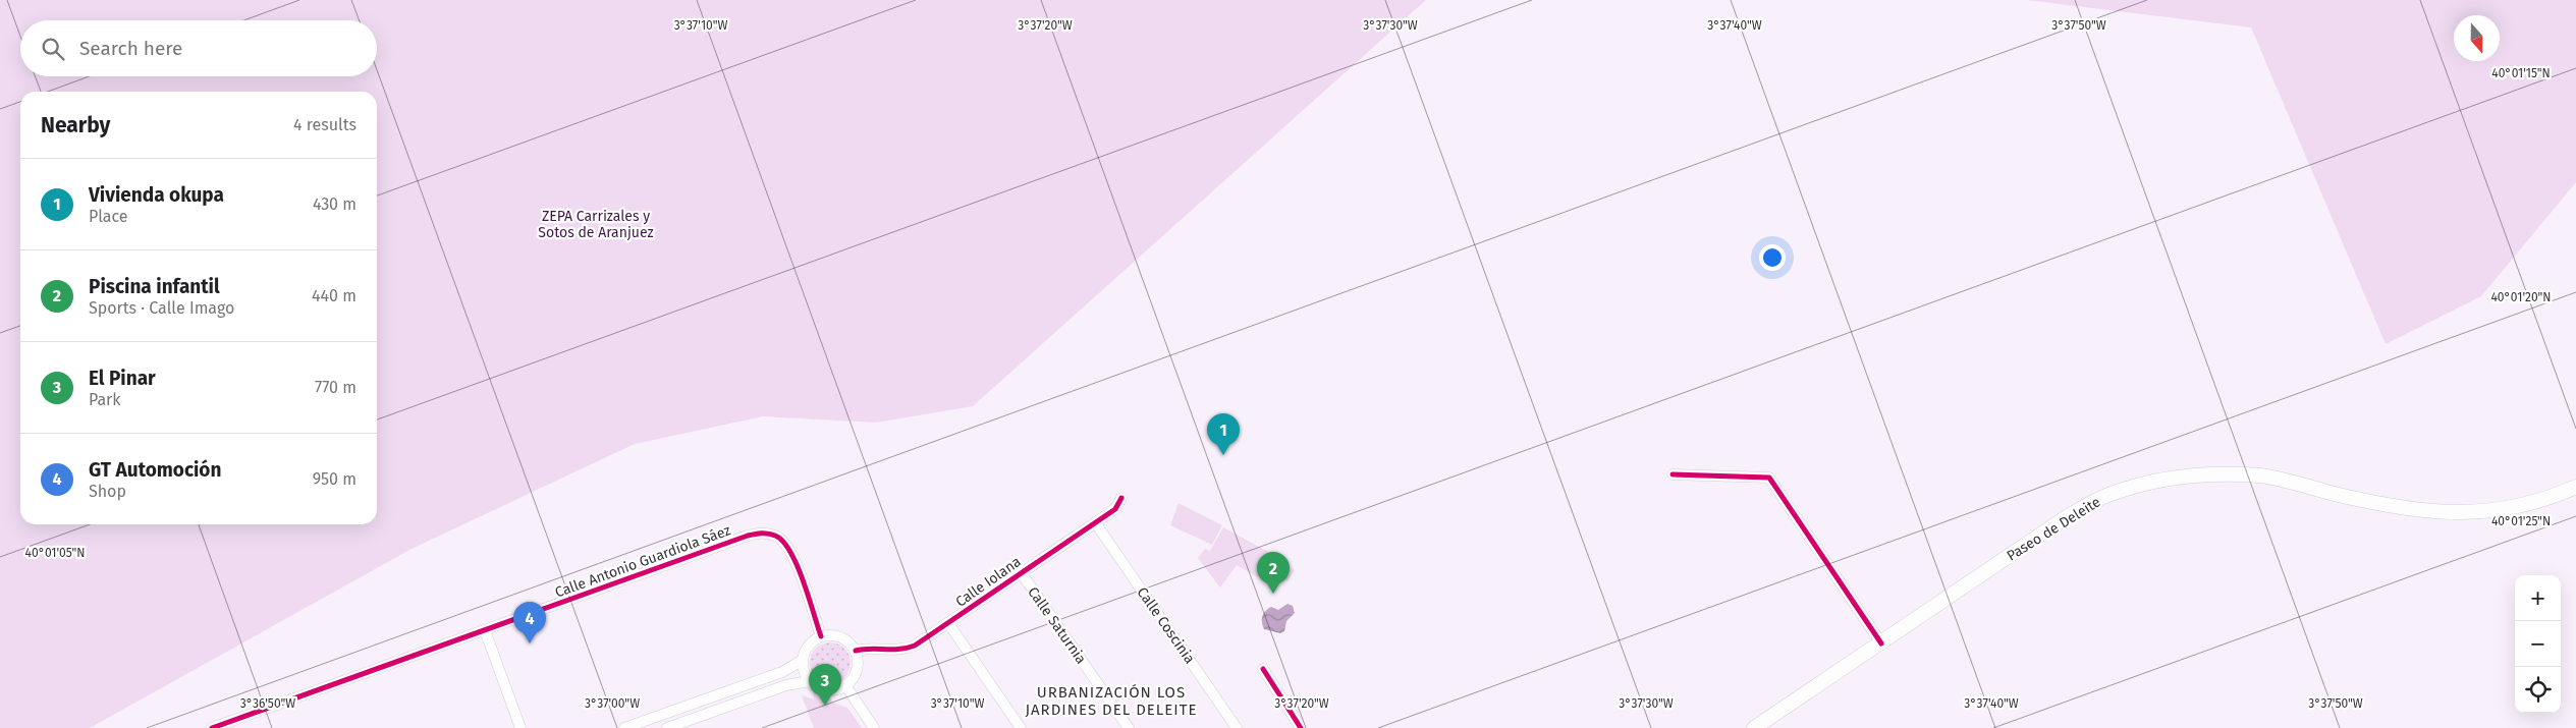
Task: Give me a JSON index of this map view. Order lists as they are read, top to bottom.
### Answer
{
  "streets": {
    "main road": ["Paseo de Deleite"],
    "street": [
      "Calle Antonio Guardiola Sáez",
      "Calle Iolana",
      "Calle Saturnia",
      "Calle Coscinia"
    ]
  },
  "crossings": [
    ["Calle Antonio Guardiola Sáez", "Calle Iolana"],
    ["Calle Iolana", "Calle Saturnia"],
    ["Calle Iolana", "Calle Coscinia"]
  ],
  "districts": ["URBANIZACIÓN LOS JARDINES DEL DELEITE"],
  "parks": ["ZEPA Carrizales y Sotos de Aranjuez"],
  "north": "bottom",
  "page": {
    "search": "Search here",
    "heading": ["Nearby", "4 results"],
    "list": [
      {
        "mark": "1",
        "name": "Vivienda okupa",
        "note": "Place",
        "value": "430 m"
      },
      {
        "mark": "2",
        "name": "Piscina infantil",
        "note": "Sports · Calle Imago",
        "value": "440 m"
      },
      {
        "mark": "3",
        "name": "El Pinar",
        "note": "Park",
        "value": "770 m"
      },
      {
        "mark": "4",
        "name": "GT Automoción",
        "note": "Shop",
        "value": "950 m"
      }
    ],
    "pins": [
      "1",
      "2",
      "4",
      "3"
    ],
    "map_buttons": ["+", "−"]
  },
  "coordinates": [
    "3°37'10\"W",
    "3°37'20\"W",
    "3°37'30\"W",
    "3°37'40\"W",
    "3°37'50\"W",
    "40°01'15\"N",
    "40°01'20\"N",
    "40°01'25\"N",
    "40°01'05\"N",
    "3°36'50\"W",
    "3°37'00\"W"
  ]
}
